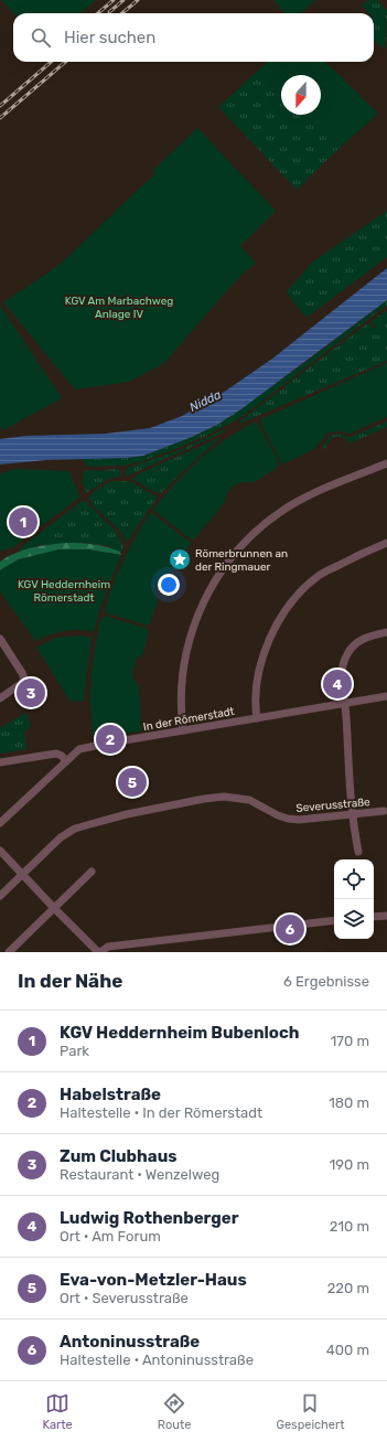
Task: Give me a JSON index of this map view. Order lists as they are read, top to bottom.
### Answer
{
  "streets": {
    "street": ["In der Römerstadt", "Severusstraße"]
  },
  "water": ["Nidda"],
  "parks": ["KGV Am Marbachweg Anlage IV", "KGV Heddernheim Römerstadt"],
  "places": {
    "place": ["Römerbrunnen an der Ringmauer"]
  },
  "north": "bottom",
  "page": {
    "search": "Hier suchen",
    "pins": [
      "1",
      "4",
      "3",
      "2",
      "5",
      "6"
    ],
    "heading": ["In der Nähe", "6 Ergebnisse"],
    "list": [
      {
        "mark": "1",
        "name": "KGV Heddernheim Bubenloch",
        "note": "Park",
        "value": "170 m"
      },
      {
        "mark": "2",
        "name": "Habelstraße",
        "note": "Haltestelle · In der Römerstadt",
        "value": "180 m"
      },
      {
        "mark": "3",
        "name": "Zum Clubhaus",
        "note": "Restaurant · Wenzelweg",
        "value": "190 m"
      },
      {
        "mark": "4",
        "name": "Ludwig Rothenberger",
        "note": "Ort · Am Forum",
        "value": "210 m"
      },
      {
        "mark": "5",
        "name": "Eva-von-Metzler-Haus",
        "note": "Ort · Severusstraße",
        "value": "220 m"
      },
      {
        "mark": "6",
        "name": "Antoninusstraße",
        "note": "Haltestelle · Antoninusstraße",
        "value": "400 m"
      }
    ],
    "nav": ["Karte", "Route", "Gespeichert"]
  }
}
